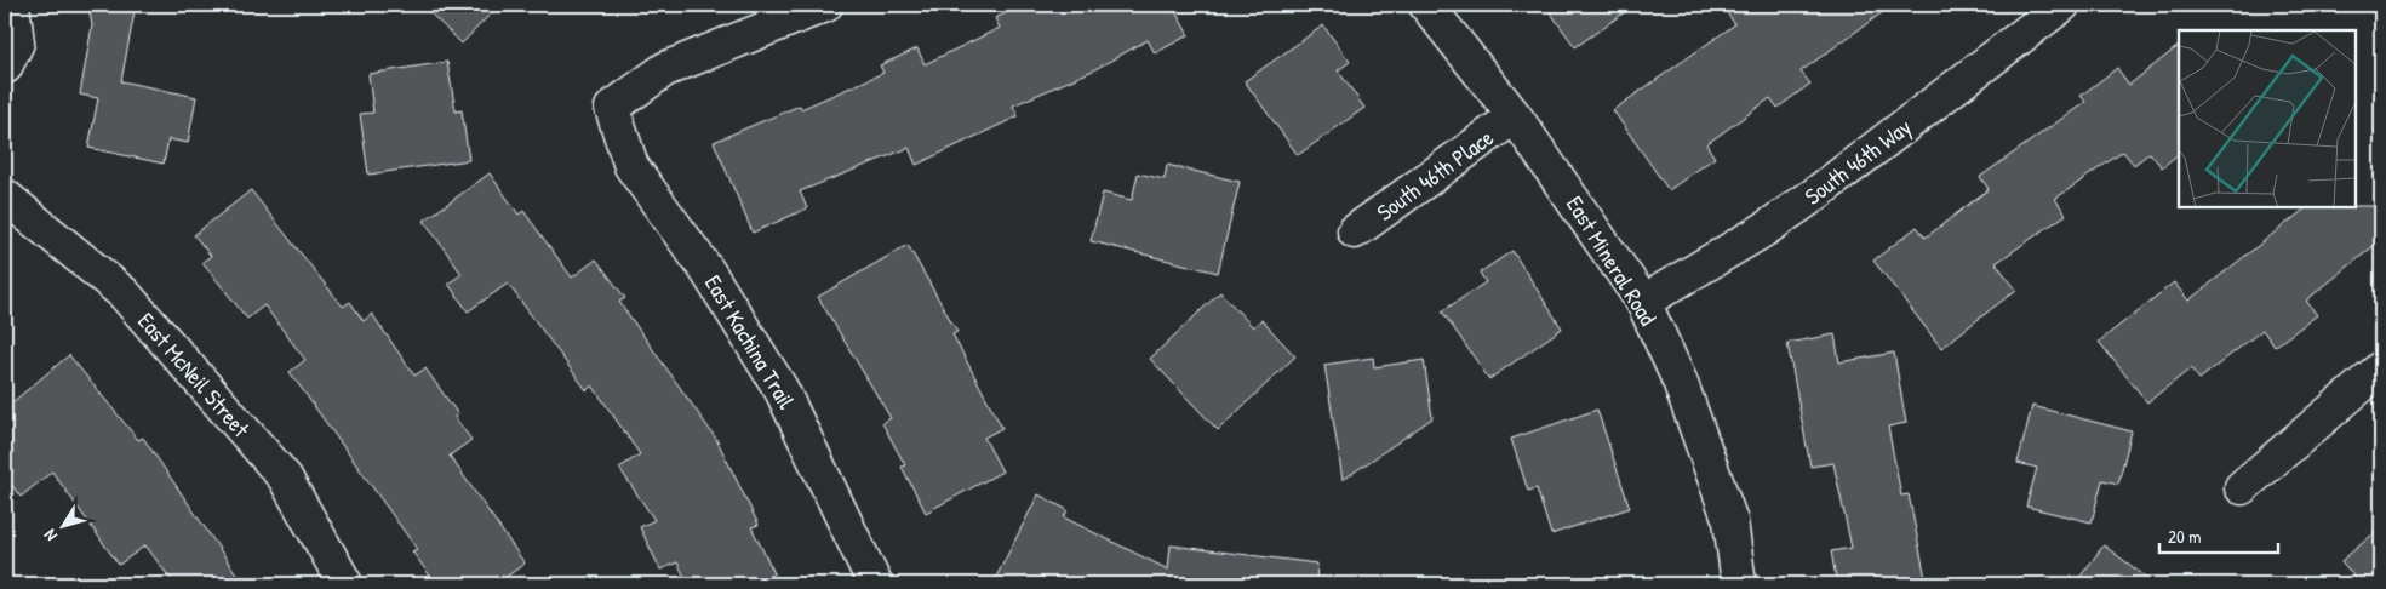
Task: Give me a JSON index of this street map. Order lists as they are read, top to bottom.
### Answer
{
  "streets": {
    "street": [
      "South 46th Way",
      "South 46th Place",
      "East Mineral Road",
      "East Kachina Trail",
      "East McNeil Street"
    ]
  },
  "crossings": [
    ["South 46th Way", "East Mineral Road"],
    ["South 46th Place", "East Mineral Road"]
  ],
  "scale_bar": "20 m",
  "north": "bottom left"
}
